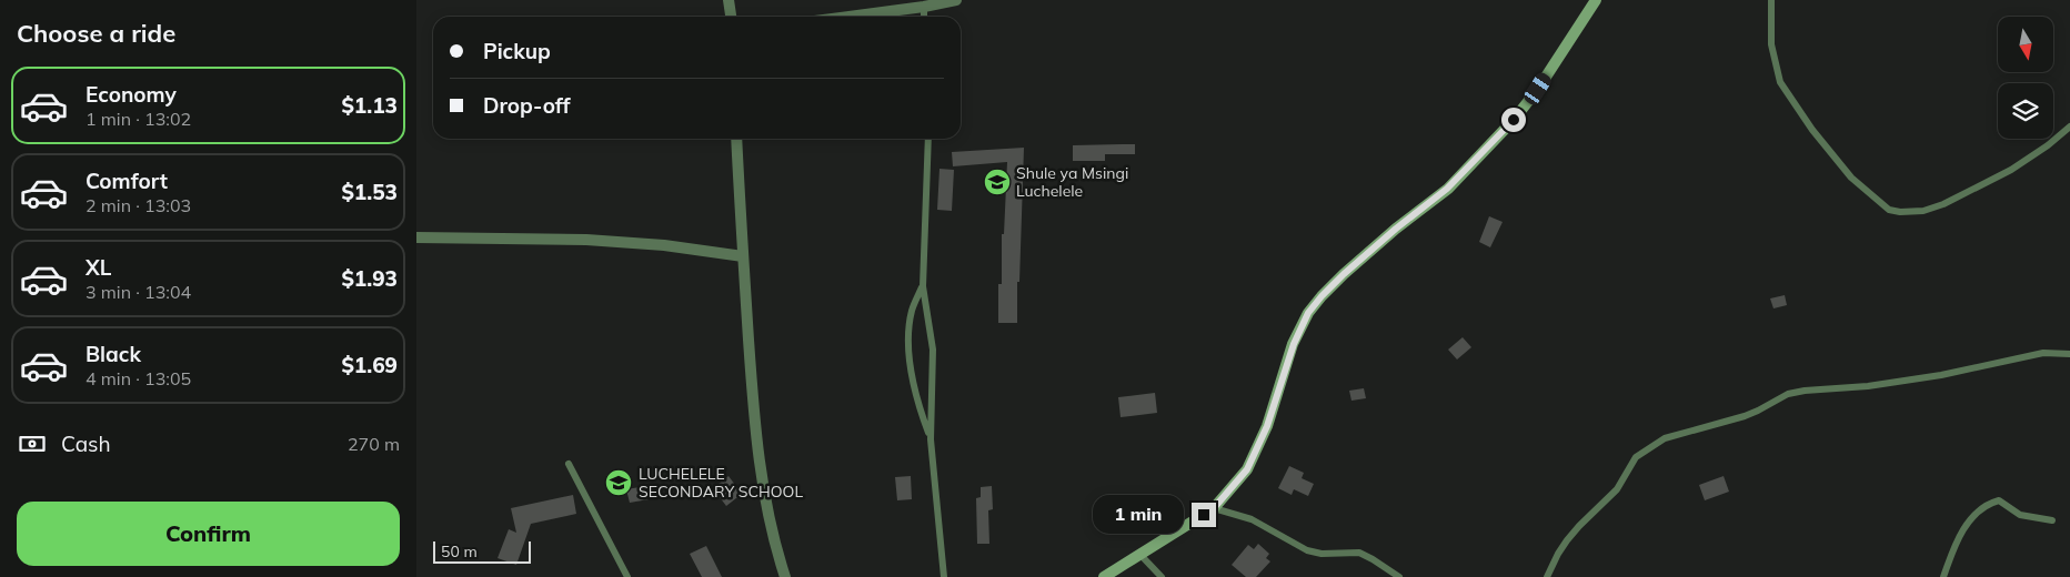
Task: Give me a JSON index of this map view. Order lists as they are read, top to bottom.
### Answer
{
  "places": {
    "school or university": ["Shule ya Msingi Luchelele", "LUCHELELE SECONDARY SCHOOL"]
  },
  "scale_bar": "50 m",
  "north": "bottom",
  "page": {
    "heading": "Choose a ride",
    "banner": ["Pickup", "Drop-off"],
    "list": [
      {
        "name": "Economy",
        "note": "1 min · 13:02",
        "value": "$1.13"
      },
      {
        "name": "Comfort",
        "note": "2 min · 13:03",
        "value": "$1.53"
      },
      {
        "name": "XL",
        "note": "3 min · 13:04",
        "value": "$1.93"
      },
      {
        "name": "Black",
        "note": "4 min · 13:05",
        "value": "$1.69"
      }
    ],
    "pay": ["Cash", "270 m"],
    "buttons": "Confirm",
    "bubble": "1 min",
    "scale": "50 m"
  }
}
